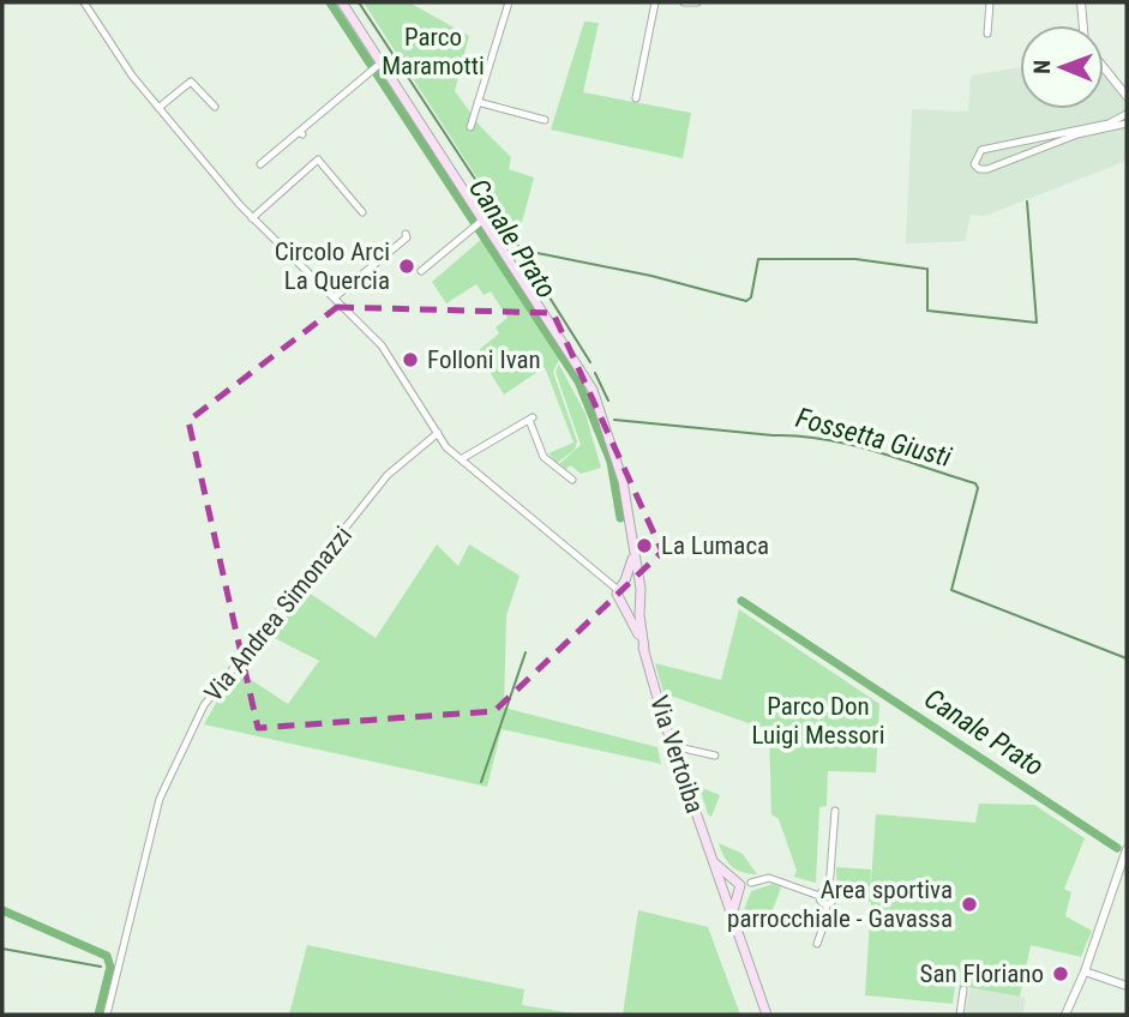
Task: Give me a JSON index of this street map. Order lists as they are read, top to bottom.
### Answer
{
  "streets": {
    "main road": ["Via Vertoiba"],
    "street": ["Via Andrea Simonazzi"]
  },
  "water": ["Canale Prato", "Fossetta Giusti"],
  "parks": ["Parco Maramotti", "Parco Don Luigi Messori"],
  "places": [
    "Circolo Arci La Quercia",
    "Folloni Ivan",
    "La Lumaca",
    "Area sportiva parrocchiale - Gavassa",
    "San Floriano"
  ],
  "north": "left"
}
